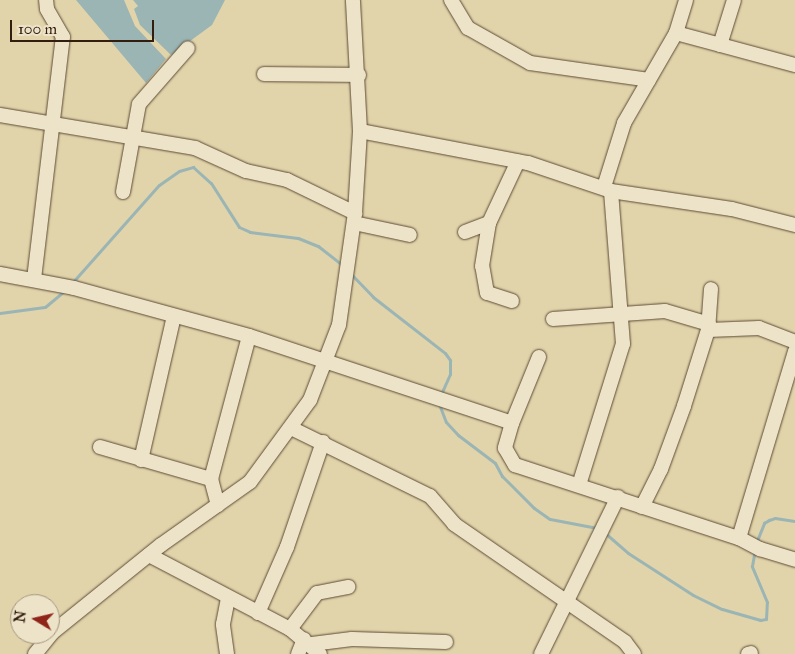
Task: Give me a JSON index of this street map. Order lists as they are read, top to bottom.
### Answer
{
  "scale_bar": "100 m",
  "north": "left"
}
